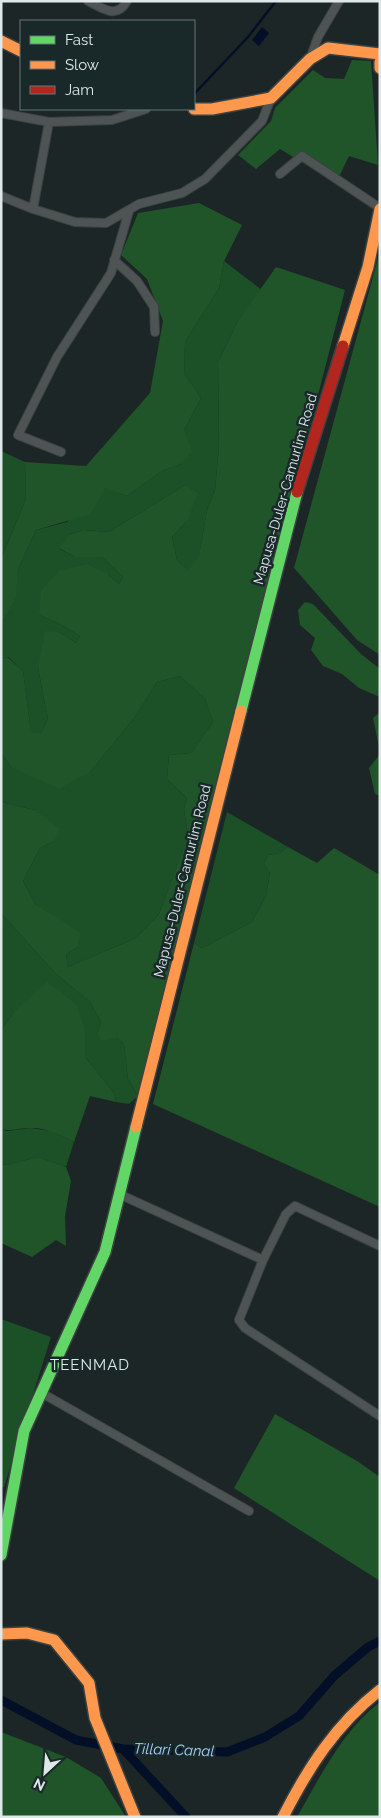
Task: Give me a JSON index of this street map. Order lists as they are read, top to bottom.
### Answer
{
  "streets": {
    "street": ["Mapusa-Duler-Camurlim Road"]
  },
  "districts": ["TEENMAD"],
  "water": ["Tillari Canal"],
  "legend": ["Fast", "Slow", "Jam"],
  "north": "bottom left"
}
